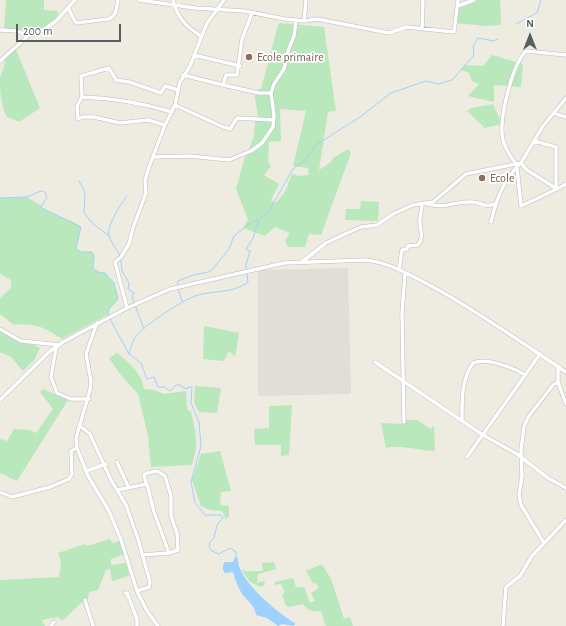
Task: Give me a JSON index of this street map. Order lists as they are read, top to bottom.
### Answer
{
  "places": ["Ecole primaire", "Ecole"],
  "scale_bar": "200 m",
  "north": "top"
}
